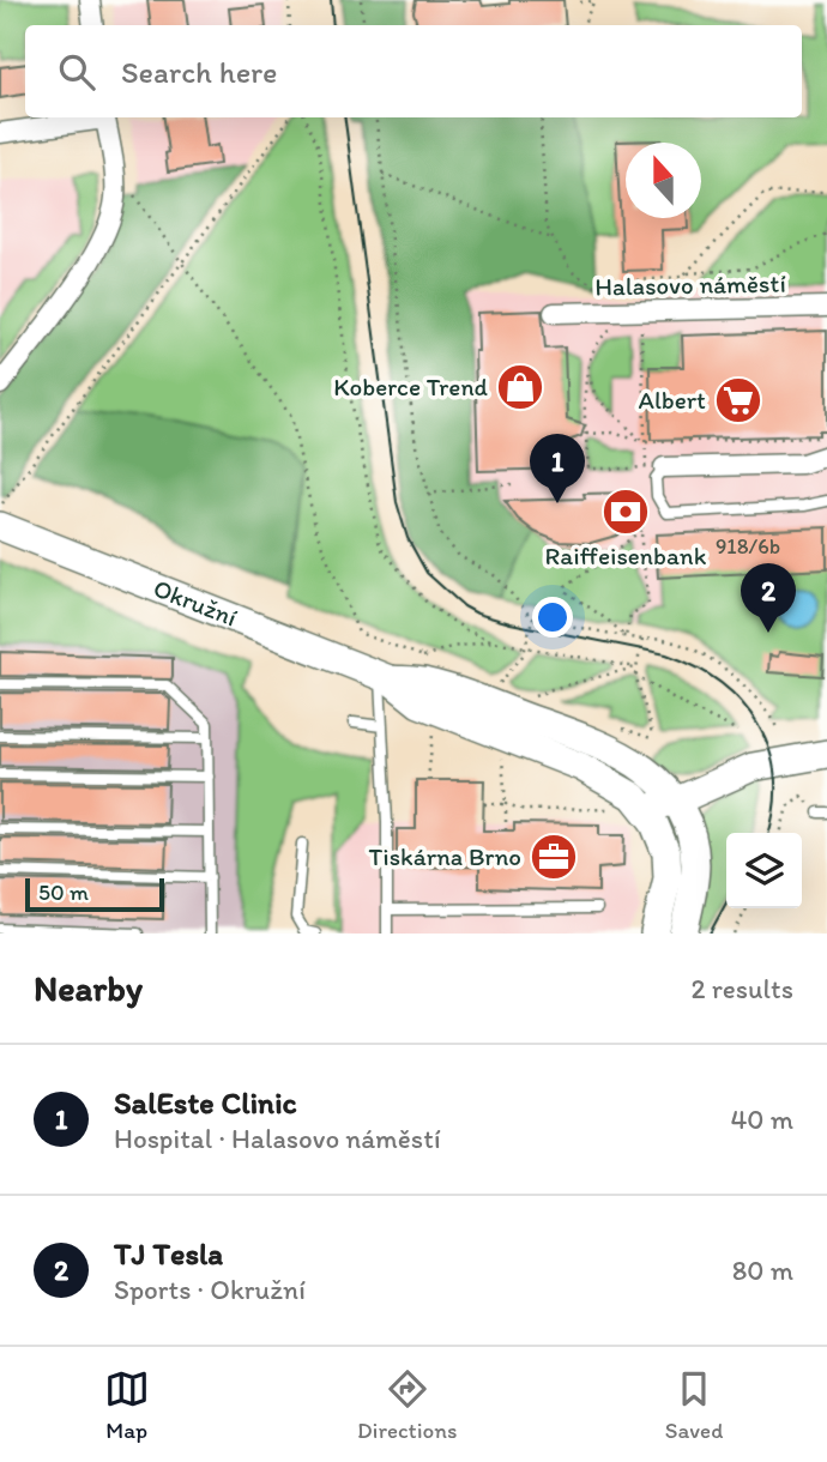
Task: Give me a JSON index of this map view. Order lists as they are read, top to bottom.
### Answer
{
  "streets": {
    "street": ["Halasovo náměstí", "Okružní"]
  },
  "places": {
    "shop": ["Koberce Trend"],
    "supermarket": ["Albert"],
    "bank": ["Raiffeisenbank"],
    "office": ["Tiskárna Brno"]
  },
  "house_numbers": ["918/6b"],
  "scale_bar": "50 m",
  "north": "top",
  "page": {
    "search": "Search here",
    "pins": ["1", "2"],
    "scale": "50 m",
    "heading": ["Nearby", "2 results"],
    "list": [
      {
        "mark": "1",
        "name": "SalEste Clinic",
        "note": "Hospital · Halasovo náměstí",
        "value": "40 m"
      },
      {
        "mark": "2",
        "name": "TJ Tesla",
        "note": "Sports · Okružní",
        "value": "80 m"
      }
    ],
    "nav": ["Map", "Directions", "Saved"]
  }
}
